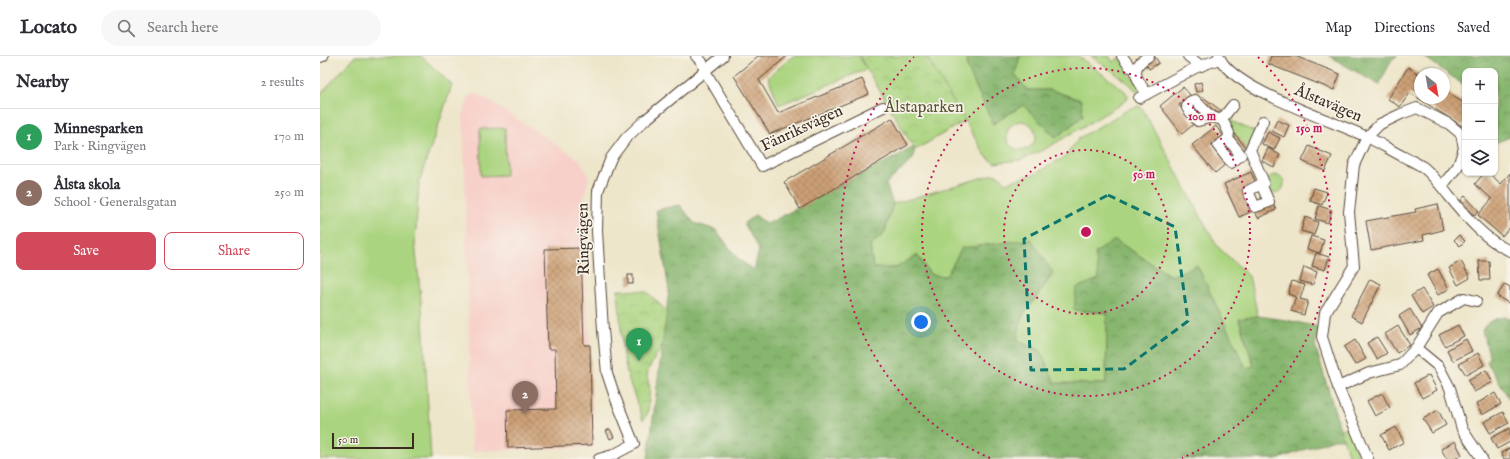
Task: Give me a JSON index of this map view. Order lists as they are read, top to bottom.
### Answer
{
  "streets": {
    "street": ["Ålstavägen", "Fänriksvägen", "Ringvägen"]
  },
  "crossings": [
    ["Fänriksvägen", "Ringvägen"]
  ],
  "parks": ["Ålstaparken"],
  "scale_bar": "50 m",
  "north": "bottom right",
  "page": {
    "header": "Locato",
    "search": "Search here",
    "nav": ["Map", "Directions", "Saved"],
    "heading": ["Nearby", "2 results"],
    "map_buttons": ["+", "−"],
    "list": [
      {
        "mark": "1",
        "name": "Minnesparken",
        "note": "Park · Ringvägen",
        "value": "170 m"
      },
      {
        "mark": "2",
        "name": "Ålsta skola",
        "note": "School · Generalsgatan",
        "value": "250 m"
      }
    ],
    "buttons": ["Save", "Share"],
    "pins": ["1", "2"],
    "scale": "50 m"
  },
  "rings": ["100 m", "150 m", "50 m"]
}
